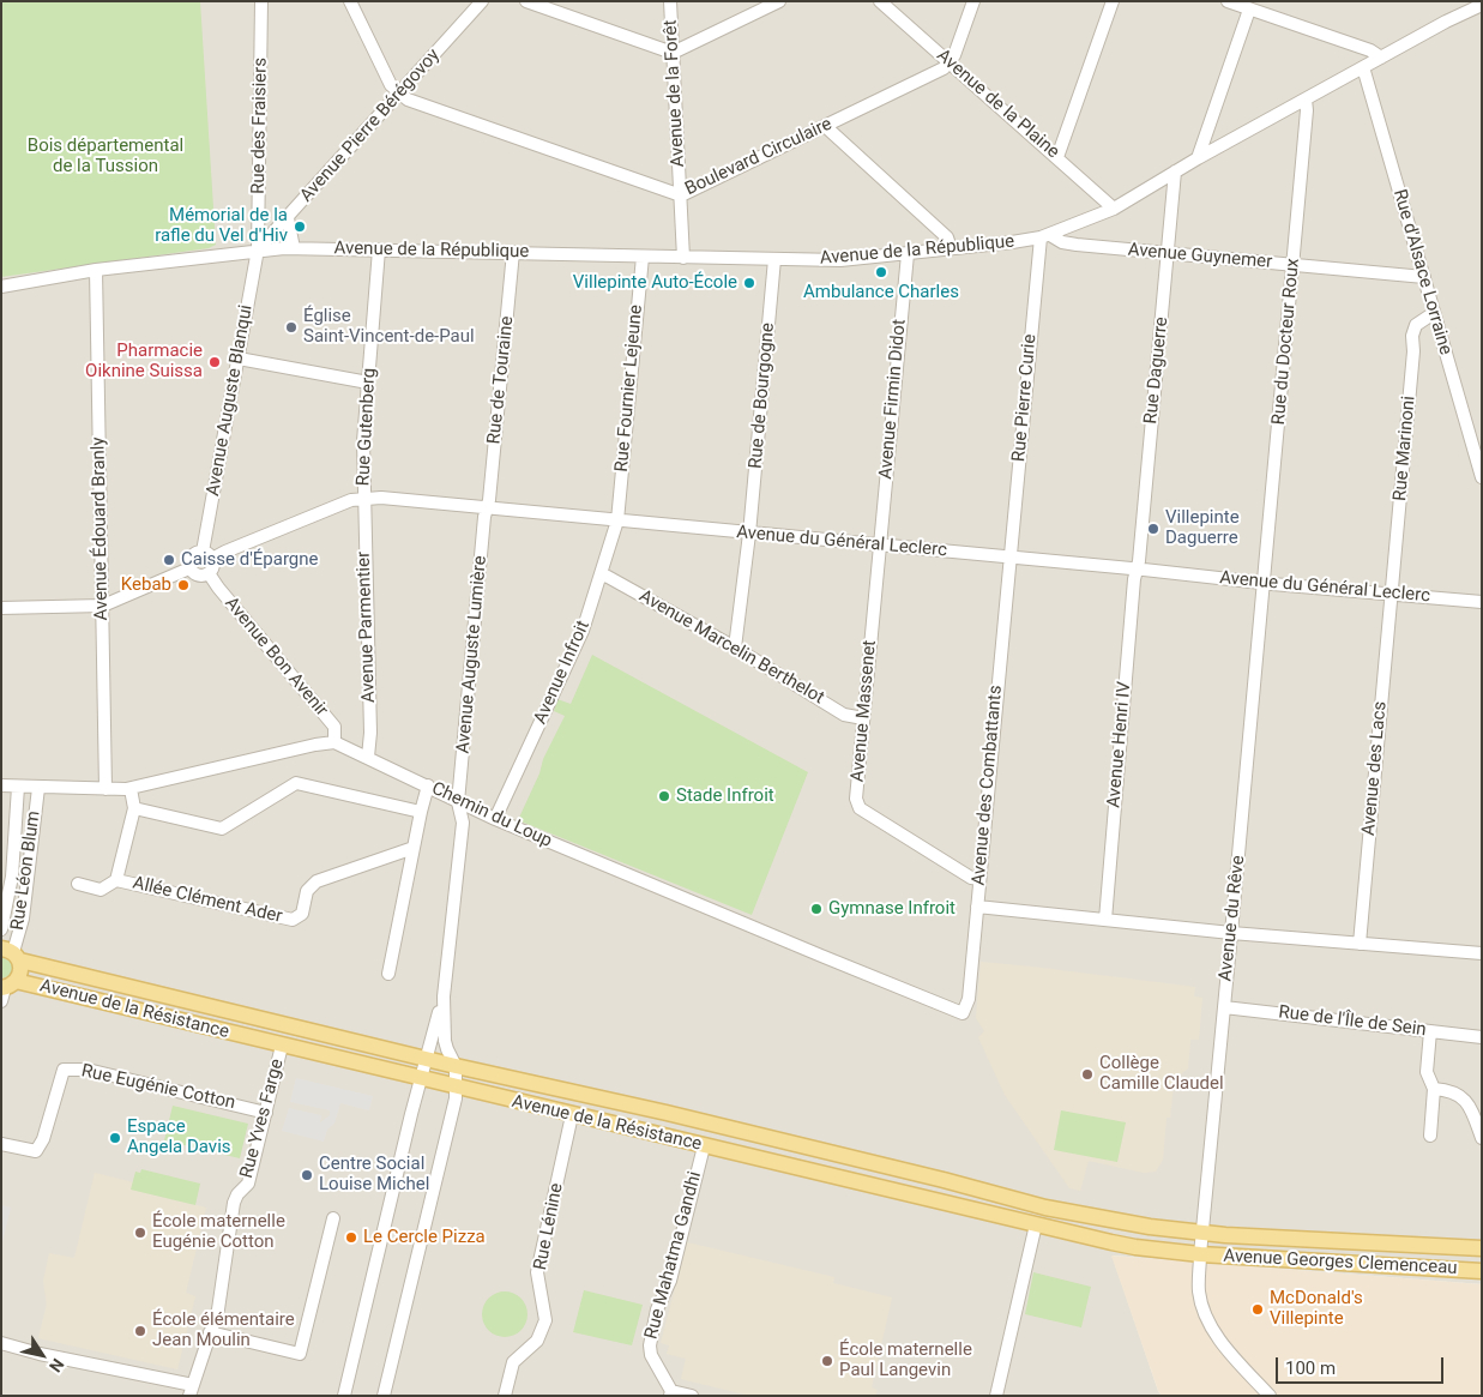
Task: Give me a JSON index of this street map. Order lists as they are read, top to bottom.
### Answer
{
  "streets": {
    "main road": ["Avenue de la Résistance", "Avenue Georges Clemenceau"],
    "street": [
      "Avenue de la Forêt",
      "Avenue de la Plaine",
      "Rue des Fraisiers",
      "Avenue Pierre Bérégovoy",
      "Boulevard Circulaire",
      "Avenue de la République",
      "Avenue Guynemer",
      "Rue d'Alsace Lorraine",
      "Rue du Docteur Roux",
      "Rue Daguerre",
      "Rue de Touraine",
      "Rue Fournier Lejeune",
      "Rue de Bourgogne",
      "Rue Pierre Curie",
      "Avenue Firmin Didot",
      "Avenue Auguste Blanqui",
      "Rue Gutenberg",
      "Rue Marinoni",
      "Avenue Édouard Branly",
      "Avenue du Général Leclerc",
      "Avenue Parmentier",
      "Avenue Marcelin Berthelot",
      "Avenue Auguste Lumière",
      "Avenue Bon Avenir",
      "Avenue Infroit",
      "Avenue Massenet",
      "Avenue Henri IV",
      "Avenue des Lacs",
      "Avenue des Combattants",
      "Chemin du Loup",
      "Rue Léon Blum",
      "Allée Clément Ader",
      "Avenue du Rêve",
      "Rue de l'Île de Sein",
      "Rue Eugénie Cotton",
      "Rue Yves Farge",
      "Rue Lénine",
      "Rue Mahatma Gandhi"
    ]
  },
  "crossings": [
    ["Avenue de la Forêt", "Boulevard Circulaire"],
    ["Avenue de la Forêt", "Avenue de la République"],
    ["Avenue de la Plaine", "Boulevard Circulaire"],
    ["Avenue de la Plaine", "Avenue de la République"],
    ["Rue des Fraisiers", "Avenue Pierre Bérégovoy"],
    ["Rue des Fraisiers", "Avenue de la République"],
    ["Rue des Fraisiers", "Avenue Auguste Blanqui"],
    ["Avenue Pierre Bérégovoy", "Boulevard Circulaire"],
    ["Avenue Pierre Bérégovoy", "Avenue de la République"],
    ["Avenue Pierre Bérégovoy", "Avenue Auguste Blanqui"],
    ["Avenue de la République", "Avenue Guynemer"],
    ["Avenue de la République", "Rue d'Alsace Lorraine"],
    ["Avenue de la République", "Rue du Docteur Roux"],
    ["Avenue de la République", "Rue Daguerre"],
    ["Avenue de la République", "Rue de Touraine"],
    ["Avenue de la République", "Rue Fournier Lejeune"],
    ["Avenue de la République", "Rue de Bourgogne"],
    ["Avenue de la République", "Rue Pierre Curie"],
    ["Avenue de la République", "Avenue Firmin Didot"],
    ["Avenue de la République", "Avenue Auguste Blanqui"],
    ["Avenue de la République", "Rue Gutenberg"],
    ["Avenue de la République", "Avenue Édouard Branly"],
    ["Avenue Guynemer", "Rue d'Alsace Lorraine"],
    ["Avenue Guynemer", "Rue du Docteur Roux"],
    ["Avenue Guynemer", "Rue Daguerre"],
    ["Avenue Guynemer", "Rue Pierre Curie"],
    ["Rue d'Alsace Lorraine", "Rue Marinoni"],
    ["Rue du Docteur Roux", "Avenue du Général Leclerc"],
    ["Rue du Docteur Roux", "Avenue du Rêve"],
    ["Rue Daguerre", "Avenue du Général Leclerc"],
    ["Rue Daguerre", "Avenue Henri IV"],
    ["Rue de Touraine", "Avenue du Général Leclerc"],
    ["Rue de Touraine", "Avenue Auguste Lumière"],
    ["Rue Fournier Lejeune", "Avenue du Général Leclerc"],
    ["Rue Fournier Lejeune", "Avenue Infroit"],
    ["Rue de Bourgogne", "Avenue du Général Leclerc"],
    ["Rue de Bourgogne", "Avenue Marcelin Berthelot"],
    ["Rue Pierre Curie", "Avenue du Général Leclerc"],
    ["Rue Pierre Curie", "Avenue des Combattants"],
    ["Avenue Firmin Didot", "Avenue du Général Leclerc"],
    ["Avenue Firmin Didot", "Avenue Massenet"],
    ["Avenue Auguste Blanqui", "Avenue du Général Leclerc"],
    ["Avenue Auguste Blanqui", "Avenue Bon Avenir"],
    ["Rue Gutenberg", "Avenue du Général Leclerc"],
    ["Rue Gutenberg", "Avenue Parmentier"],
    ["Rue Marinoni", "Avenue du Général Leclerc"],
    ["Rue Marinoni", "Avenue des Lacs"],
    ["Avenue du Général Leclerc", "Avenue Parmentier"],
    ["Avenue du Général Leclerc", "Avenue Auguste Lumière"],
    ["Avenue du Général Leclerc", "Avenue Bon Avenir"],
    ["Avenue du Général Leclerc", "Avenue Infroit"],
    ["Avenue du Général Leclerc", "Avenue Massenet"],
    ["Avenue du Général Leclerc", "Avenue Henri IV"],
    ["Avenue du Général Leclerc", "Avenue des Lacs"],
    ["Avenue du Général Leclerc", "Avenue des Combattants"],
    ["Avenue du Général Leclerc", "Avenue du Rêve"],
    ["Avenue Parmentier", "Chemin du Loup"],
    ["Avenue Marcelin Berthelot", "Avenue Infroit"],
    ["Avenue Marcelin Berthelot", "Avenue Massenet"],
    ["Avenue Auguste Lumière", "Chemin du Loup"],
    ["Avenue Bon Avenir", "Chemin du Loup"],
    ["Avenue Infroit", "Chemin du Loup"],
    ["Avenue Massenet", "Avenue des Combattants"],
    ["Avenue des Combattants", "Chemin du Loup"],
    ["Rue Léon Blum", "Avenue de la Résistance"],
    ["Avenue du Rêve", "Avenue de la Résistance"],
    ["Avenue du Rêve", "Rue de l'Île de Sein"],
    ["Avenue du Rêve", "Avenue Georges Clemenceau"],
    ["Avenue de la Résistance", "Rue Yves Farge"],
    ["Avenue de la Résistance", "Rue Lénine"],
    ["Avenue de la Résistance", "Rue Mahatma Gandhi"],
    ["Avenue de la Résistance", "Avenue Georges Clemenceau"],
    ["Rue Eugénie Cotton", "Rue Yves Farge"]
  ],
  "parks": ["Bois départemental de la Tussion"],
  "places": [
    "Mémorial de la rafle du Vel d'Hiv",
    "Ambulance Charles",
    "Villepinte Auto-École",
    "Église Saint-Vincent-de-Paul",
    "Pharmacie Oiknine Suissa",
    "Villepinte Daguerre",
    "Caisse d'Épargne",
    "Kebab",
    "Stade Infroit",
    "Gymnase Infroit",
    "Collège Camille Claudel",
    "Espace Angela Davis",
    "Centre Social Louise Michel",
    "École maternelle Eugénie Cotton",
    "Le Cercle Pizza",
    "McDonald's Villepinte",
    "École élémentaire Jean Moulin",
    "École maternelle Paul Langevin"
  ],
  "scale_bar": "100 m",
  "north": "bottom right"
}
